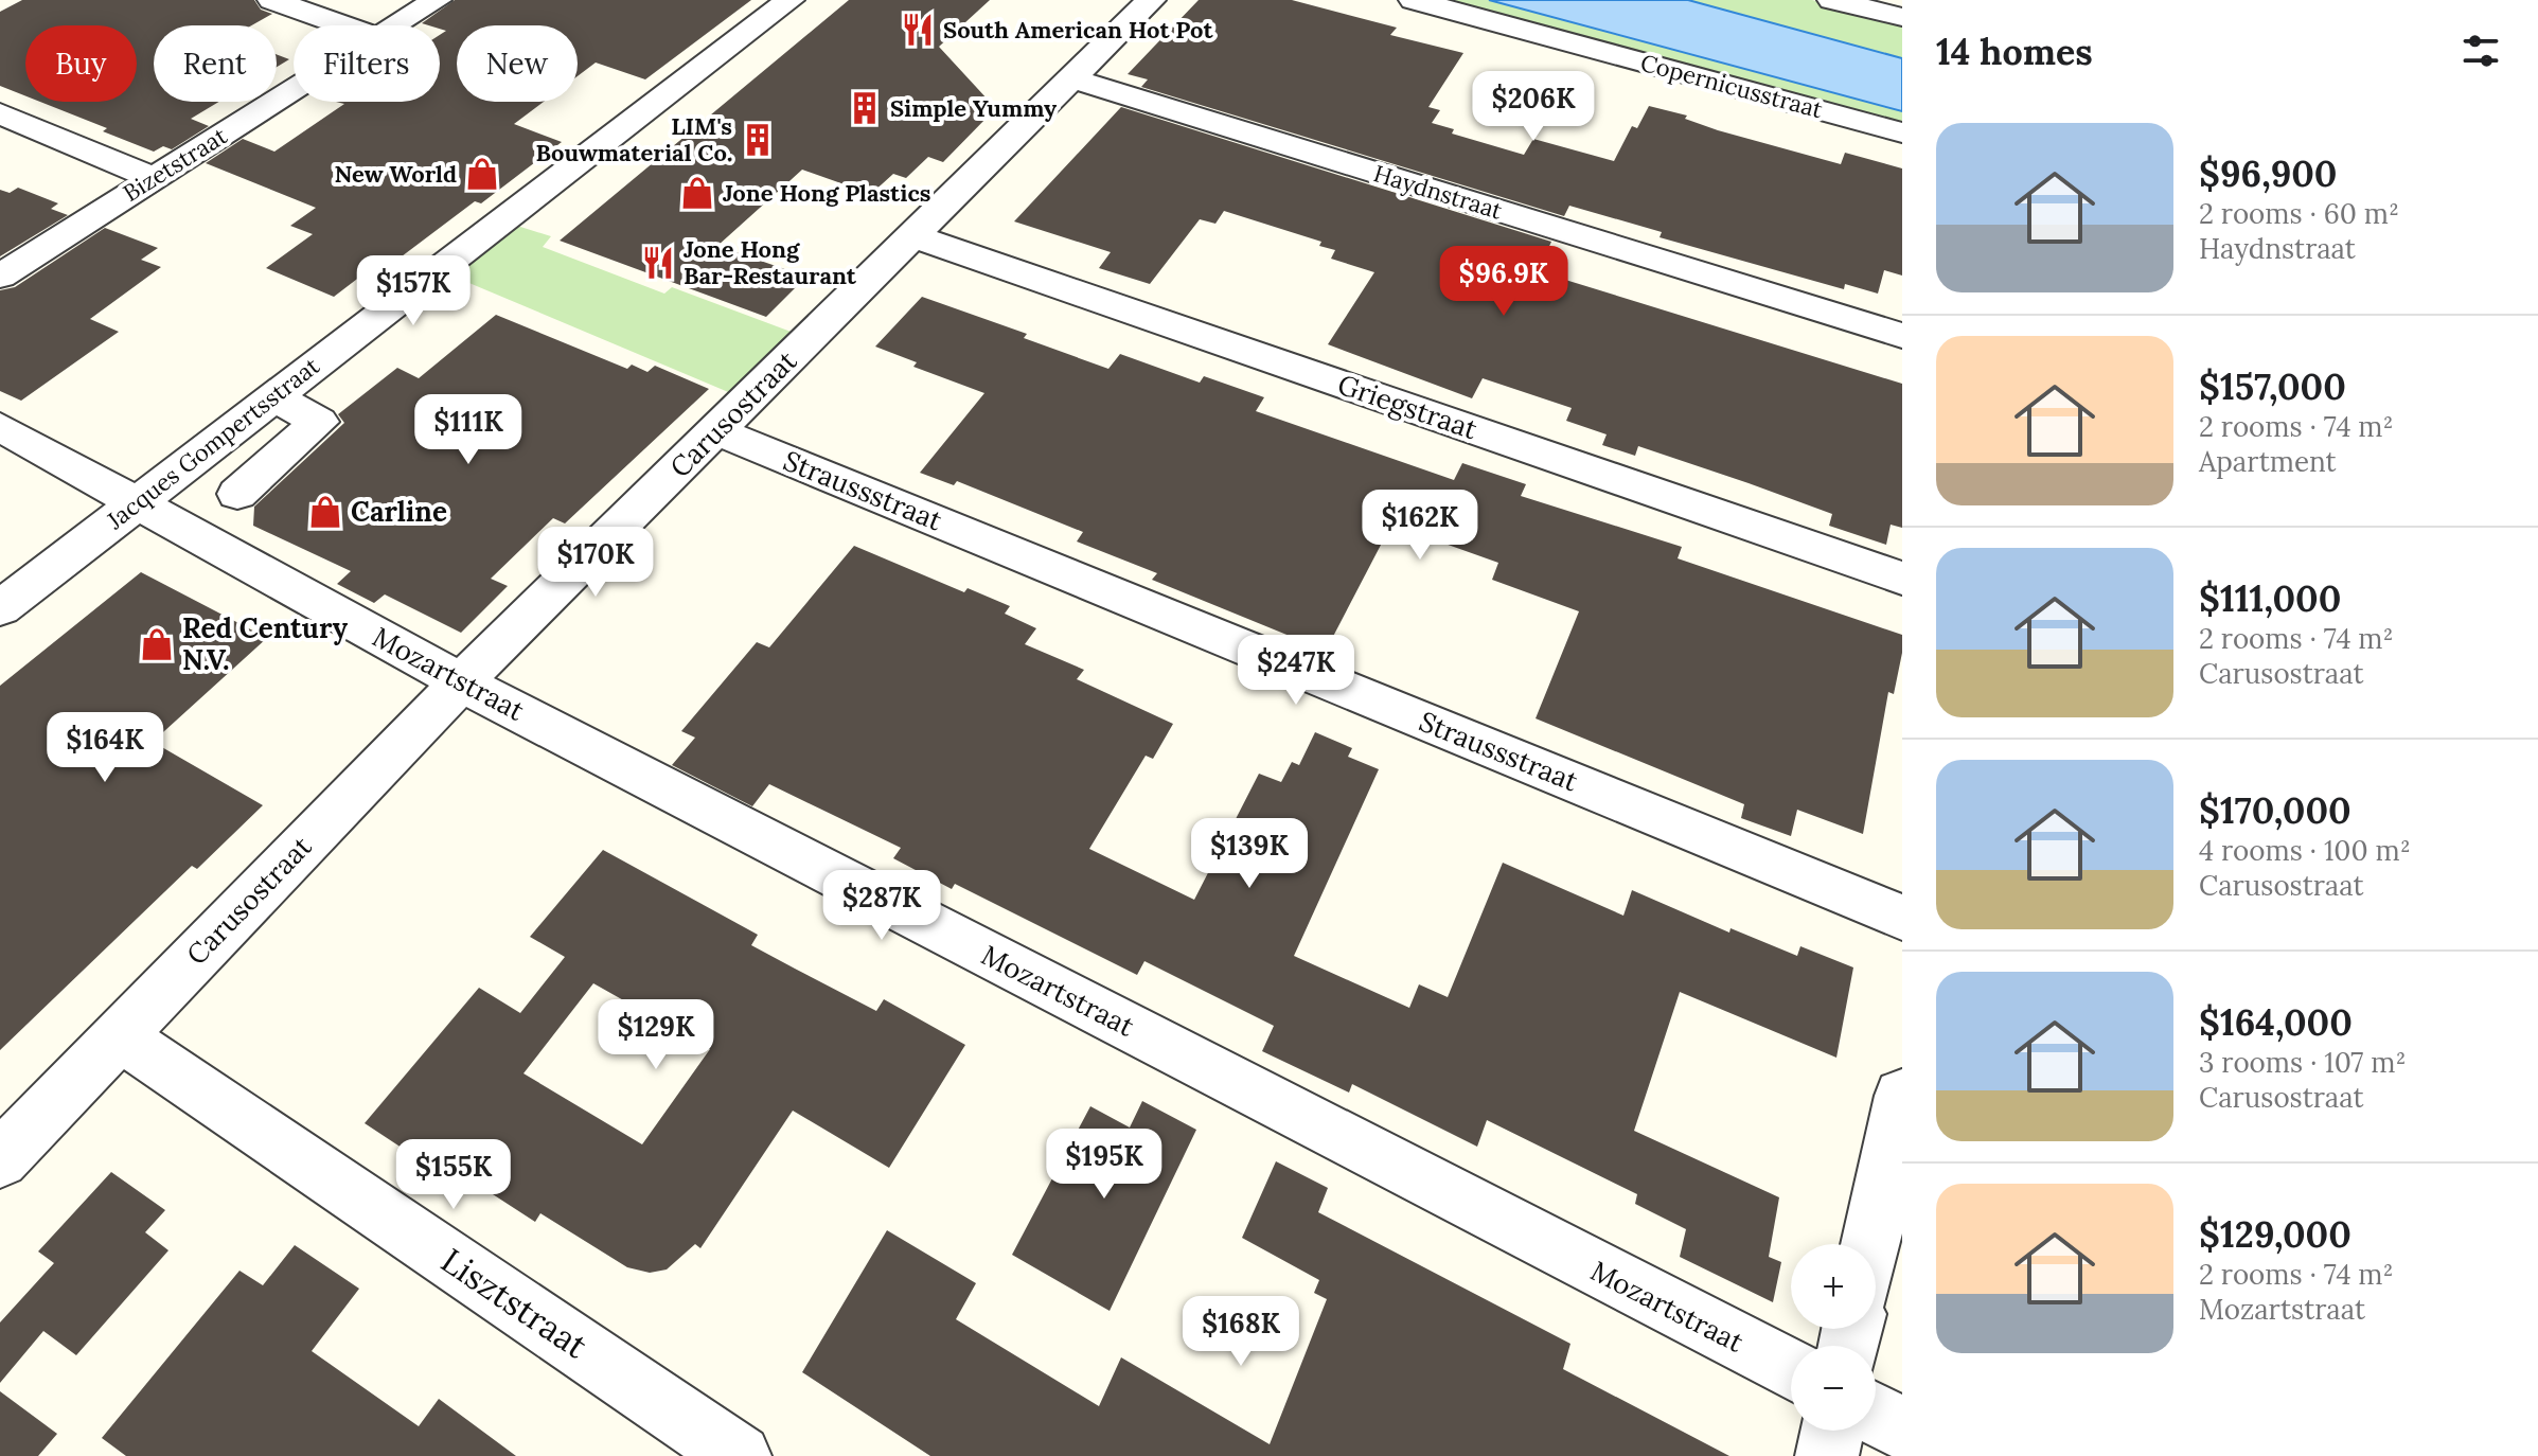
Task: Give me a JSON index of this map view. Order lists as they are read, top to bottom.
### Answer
{
  "streets": {
    "street": [
      "Copernicusstraat",
      "Bizetstraat",
      "Haydnstraat",
      "Griegstraat",
      "Carusostraat",
      "Jacques Gompertsstraat",
      "Straussstraat",
      "Mozartstraat",
      "Lisztstraat"
    ]
  },
  "crossings": [
    ["Haydnstraat", "Carusostraat"],
    ["Griegstraat", "Carusostraat"],
    ["Carusostraat", "Straussstraat"],
    ["Carusostraat", "Mozartstraat"],
    ["Carusostraat", "Lisztstraat"],
    ["Jacques Gompertsstraat", "Mozartstraat"]
  ],
  "places": {
    "restaurant": ["South American Hot Pot", "Jone Hong Bar-Restaurant"],
    "building": ["Simple Yummy", "LIM's Bouwmaterial Co."],
    "shop": [
      "New World",
      "Jone Hong Plastics",
      "Carline",
      "Red Century N.V."
    ]
  },
  "page": {
    "heading": "14 homes",
    "chip": [
      "Buy",
      "Rent",
      "Filters",
      "New"
    ],
    "price": [
      "$206K",
      "$96.9K",
      "$157K",
      "$111K",
      "$162K",
      "$170K",
      "$247K",
      "$164K",
      "$139K",
      "$287K",
      "$129K",
      "$195K",
      "$155K",
      "$168K"
    ],
    "list": [
      {
        "name": "$96,900",
        "note": "2 rooms · 60 m² · Haydnstraat"
      },
      {
        "name": "$157,000",
        "note": "2 rooms · 74 m² · Apartment"
      },
      {
        "name": "$111,000",
        "note": "2 rooms · 74 m² · Carusostraat"
      },
      {
        "name": "$170,000",
        "note": "4 rooms · 100 m² · Carusostraat"
      },
      {
        "name": "$164,000",
        "note": "3 rooms · 107 m² · Carusostraat"
      },
      {
        "name": "$129,000",
        "note": "2 rooms · 74 m² · Mozartstraat"
      }
    ],
    "map_buttons": ["+", "−"]
  }
}
